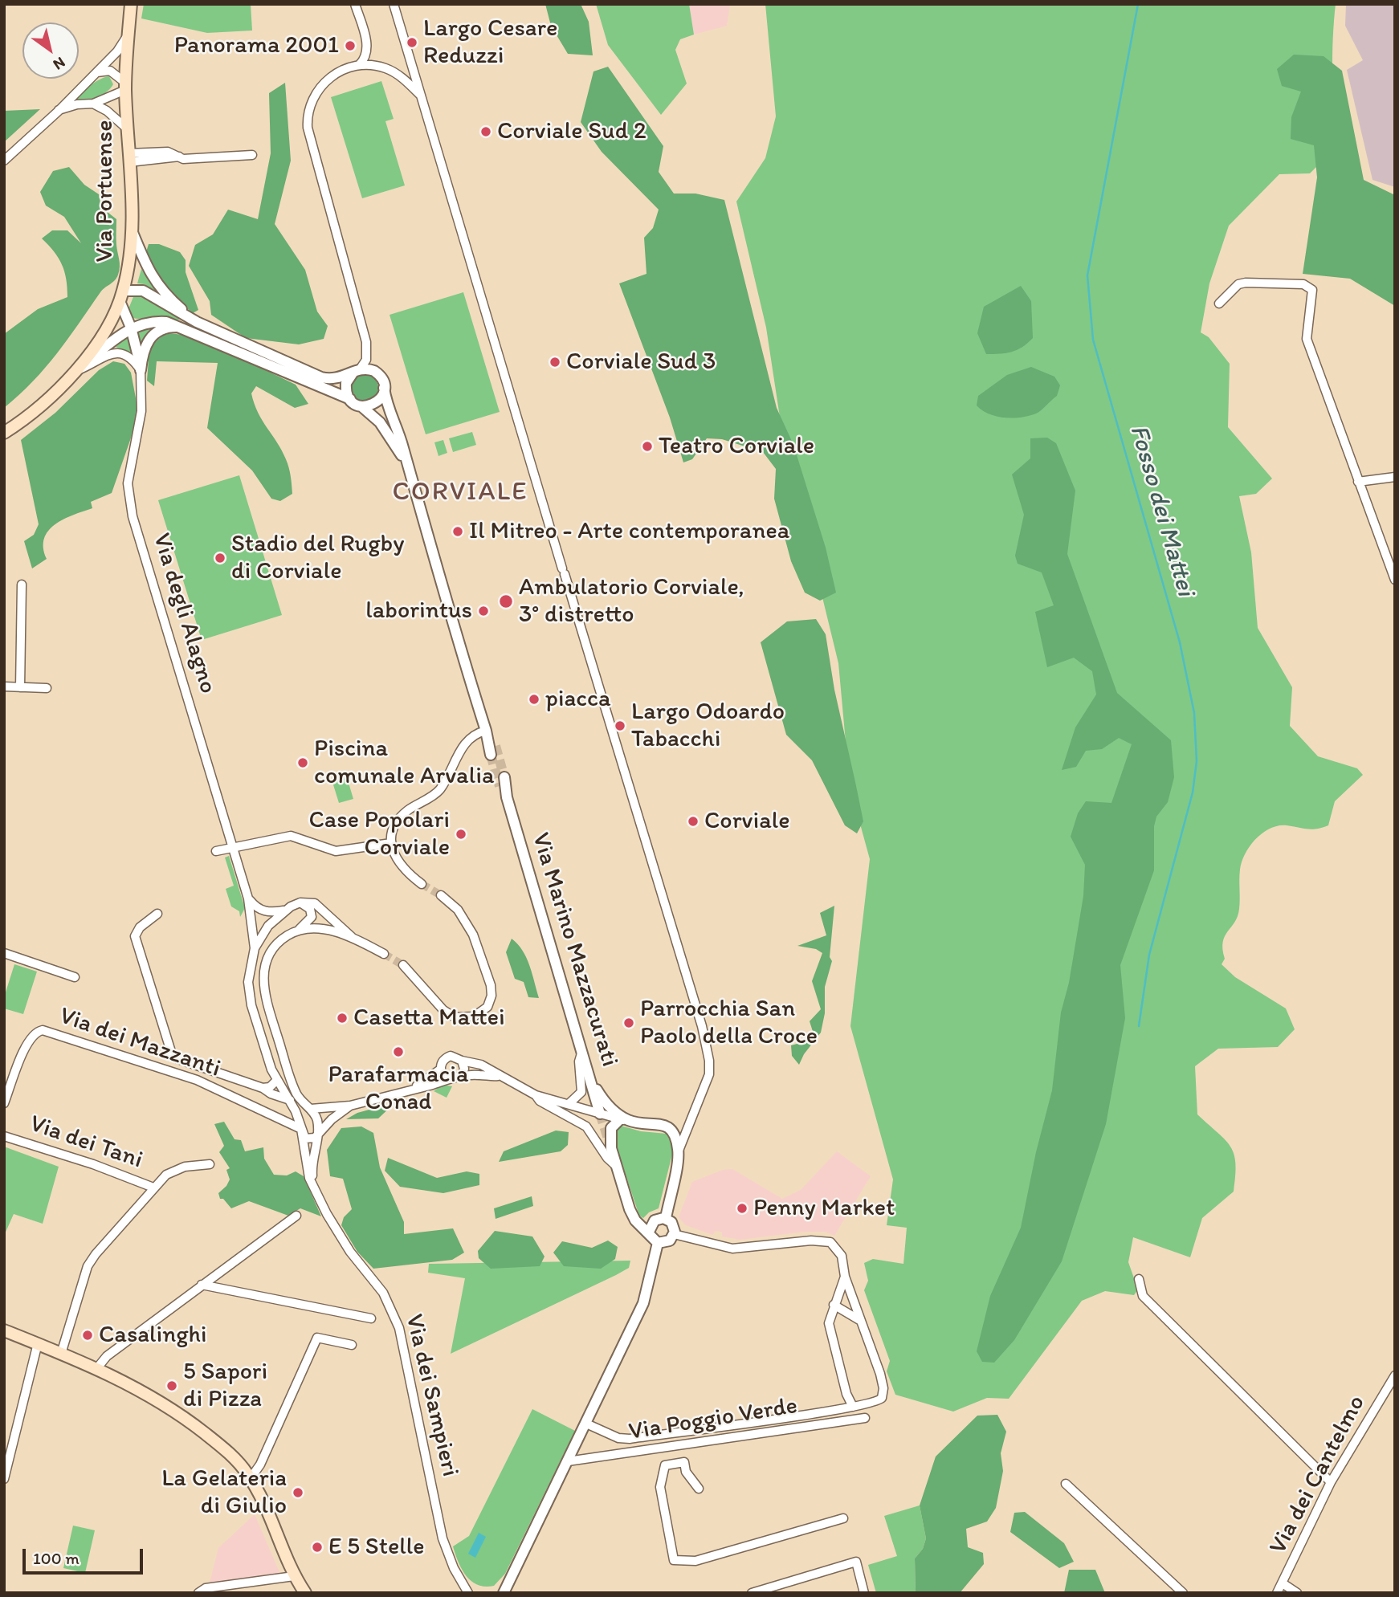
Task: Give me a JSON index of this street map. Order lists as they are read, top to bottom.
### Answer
{
  "streets": {
    "main road": ["Via Portuense"],
    "street": [
      "Via degli Alagno",
      "Via Marino Mazzacurati",
      "Via dei Mazzanti",
      "Via dei Tani",
      "Via dei Sampieri",
      "Via Poggio Verde",
      "Via dei Cantelmo"
    ]
  },
  "crossings": [
    ["Via Portuense", "Via degli Alagno"],
    ["Via degli Alagno", "Via dei Sampieri"],
    ["Via dei Mazzanti", "Via dei Sampieri"]
  ],
  "districts": ["CORVIALE"],
  "water": ["Fosso dei Mattei"],
  "places": [
    "Largo Cesare Reduzzi",
    "Panorama 2001",
    "Corviale Sud 2",
    "Corviale Sud 3",
    "Teatro Corviale",
    "Il Mitreo - Arte contemporanea",
    "Stadio del Rugby di Corviale",
    "Ambulatorio Corviale, 3° distretto",
    "laborintus",
    "piacca",
    "Largo Odoardo Tabacchi",
    "Piscina comunale Arvalia",
    "Corviale",
    "Case Popolari Corviale",
    "Casetta Mattei",
    "Parrocchia San Paolo della Croce",
    "Parafarmacia Conad",
    "Penny Market",
    "Casalinghi",
    "5 Sapori di Pizza",
    "La Gelateria di Giulio",
    "E 5 Stelle"
  ],
  "scale_bar": "100 m",
  "north": "bottom right"
}
